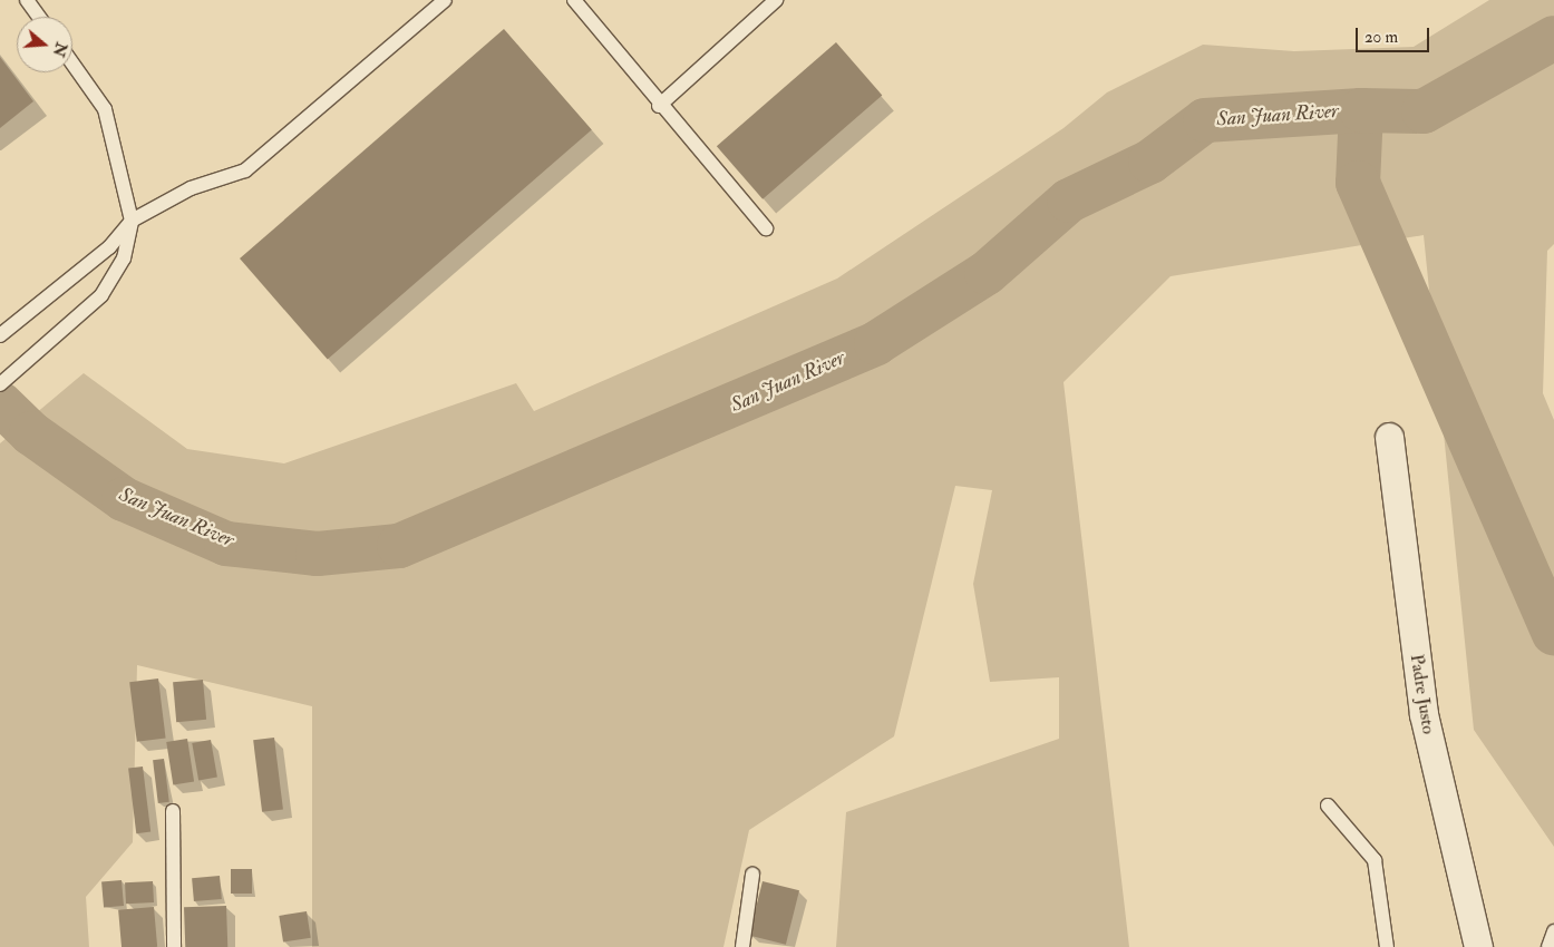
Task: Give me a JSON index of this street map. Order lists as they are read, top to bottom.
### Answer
{
  "streets": {
    "street": ["Padre Justo"]
  },
  "water": ["San Juan River"],
  "scale_bar": "20 m",
  "north": "right"
}
